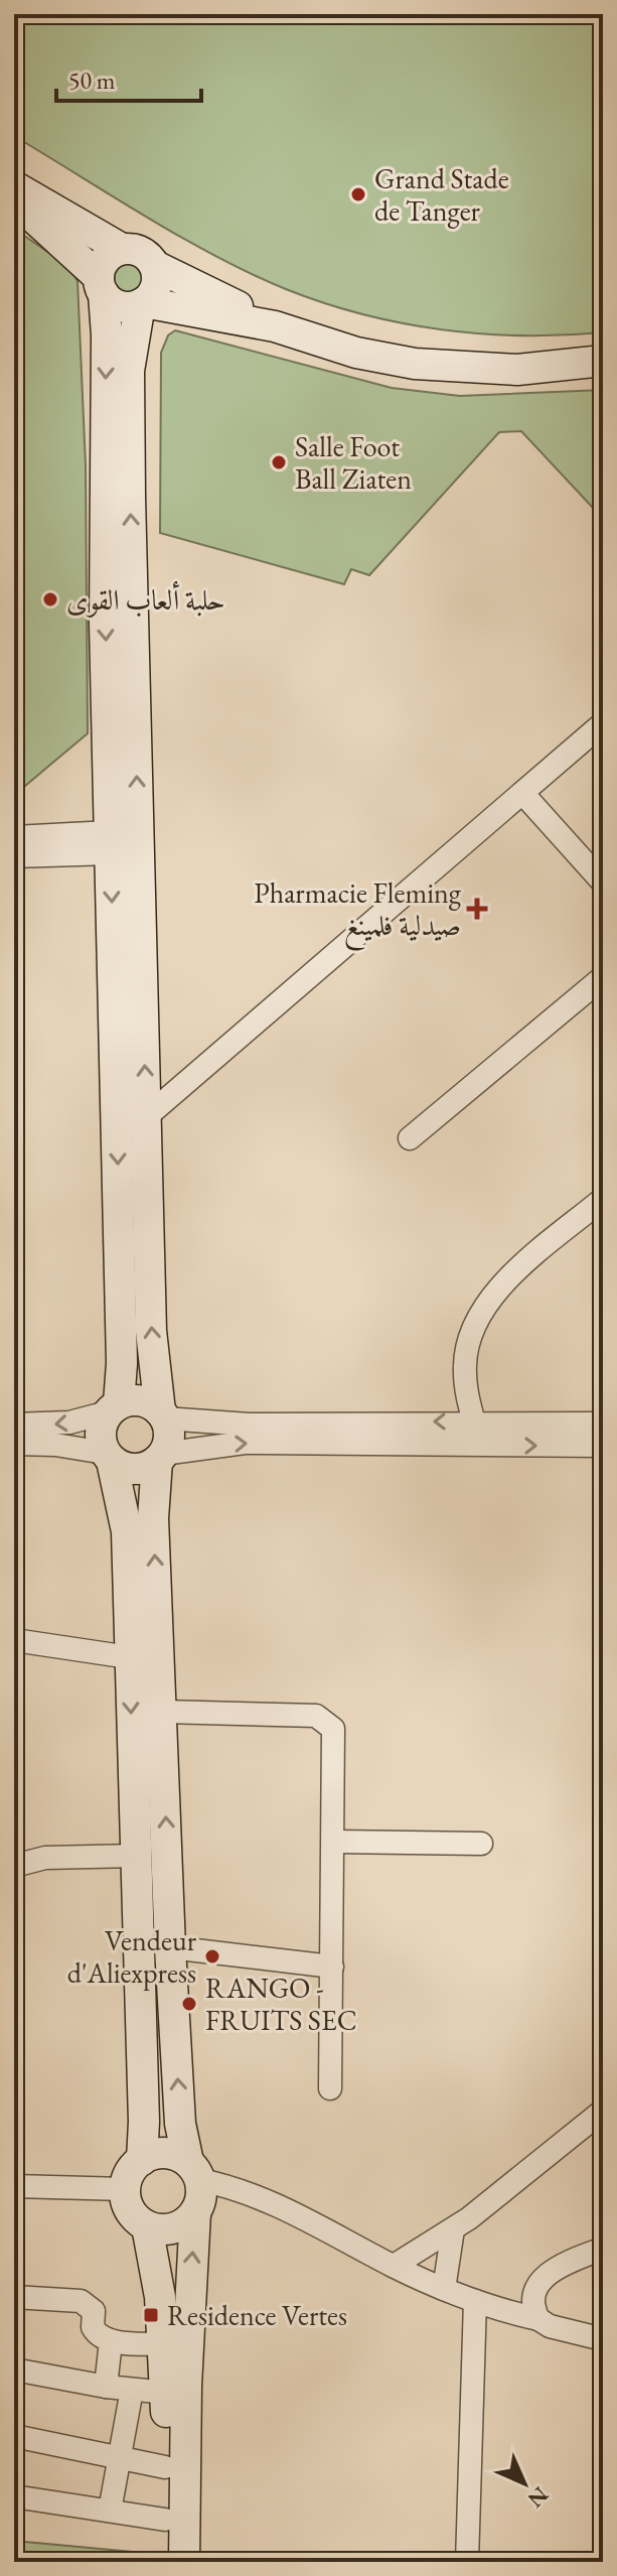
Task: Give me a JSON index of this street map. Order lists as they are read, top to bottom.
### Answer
{
  "places": {
    "other": [
      "Grand Stade de Tanger",
      "Salle Foot Ball Ziaten",
      "حلبة ألعاب القوى",
      "Vendeur d'Aliexpress",
      "RANGO - FRUITS SEC"
    ],
    "health": ["Pharmacie Fleming صيدلية فلمينغ"],
    "transit": ["Residence Vertes"]
  },
  "scale_bar": "50 m",
  "north": "bottom right"
}
